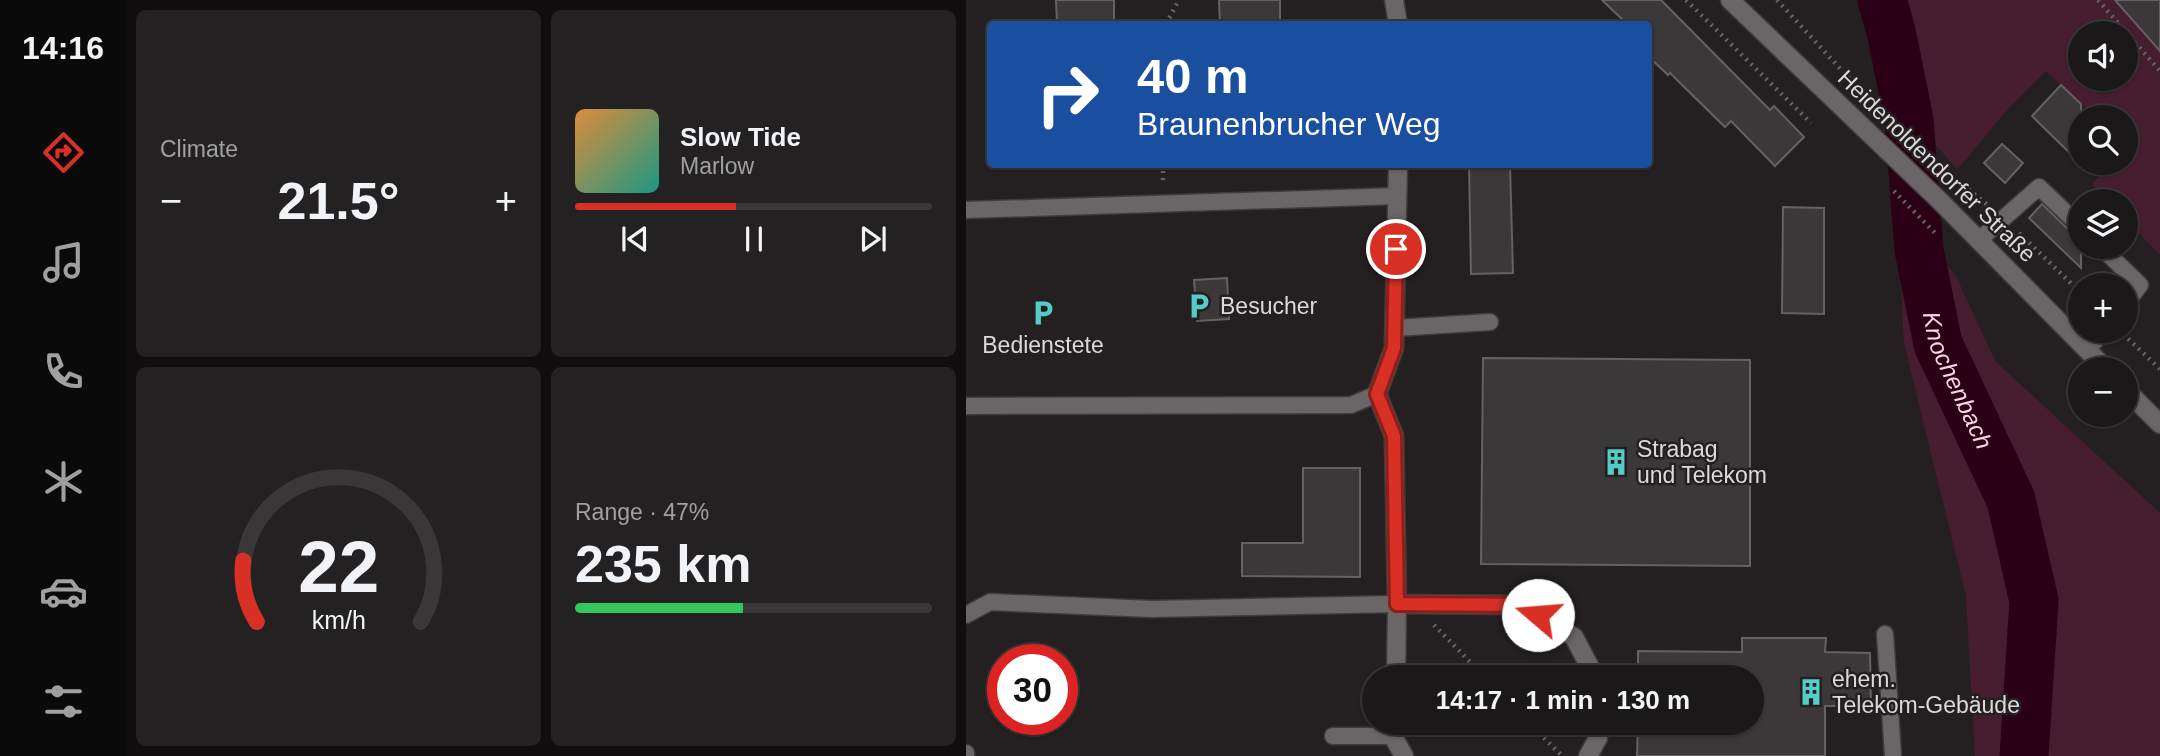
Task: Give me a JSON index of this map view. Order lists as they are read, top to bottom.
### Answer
{
  "streets": {
    "street": ["Heidenoldendorfer Straße"]
  },
  "water": ["Knochenbach"],
  "places": {
    "parking": ["Besucher", "Bedienstete"],
    "building": ["Strabag und Telekom", "ehem. Telekom-Gebäude"]
  },
  "page": {
    "tabs": "14:16",
    "tile": [
      "Climate",
      ["Range · 47%", "235 km"]
    ],
    "map_buttons": ["+", "−"],
    "turn": ["40 m", "Braunenbrucher Weg"],
    "song": ["Slow Tide", "Marlow"],
    "heat": ["−", "21.5°", "+"],
    "limit": "30",
    "trip": "14:17 · 1 min · 130 m",
    "gauge": ["22", "km/h"]
  }
}
